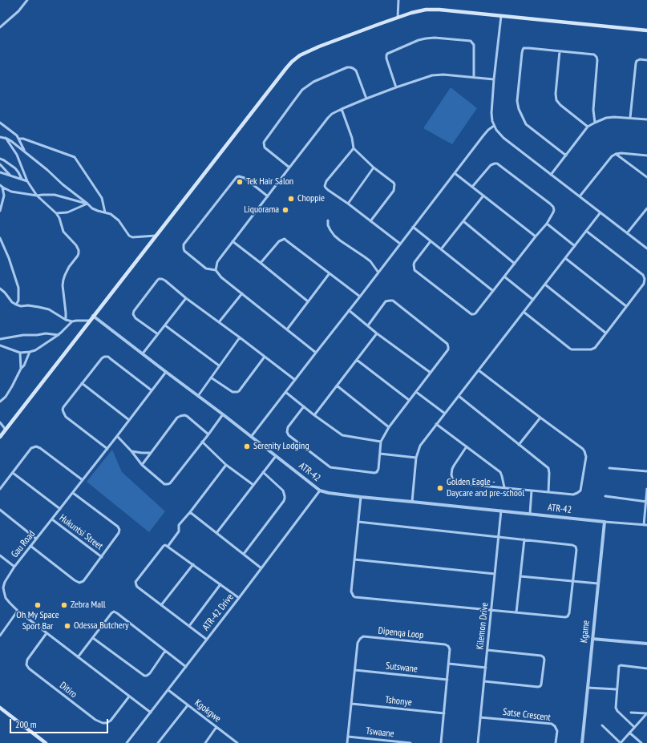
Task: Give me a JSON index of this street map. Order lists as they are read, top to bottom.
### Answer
{
  "streets": {
    "street": [
      "ATR-42",
      "Hukuntsi Street",
      "Gau Road",
      "ATR-42 Drive",
      "Kilemon Drive",
      "Kgame",
      "Dipenqa Loop",
      "Sutswane",
      "Ditiro",
      "Tshonye",
      "Kgokgwe",
      "Satse Crescent",
      "Tswaane"
    ]
  },
  "crossings": [
    ["ATR-42", "Gau Road"],
    ["ATR-42", "ATR-42 Drive"],
    ["ATR-42", "Kilemon Drive"],
    ["ATR-42", "Kgame"],
    ["Hukuntsi Street", "Gau Road"],
    ["ATR-42 Drive", "Kgokgwe"],
    ["Kilemon Drive", "Satse Crescent"],
    ["Dipenqa Loop", "Sutswane"],
    ["Dipenqa Loop", "Tshonye"],
    ["Dipenqa Loop", "Tswaane"]
  ],
  "places": [
    "Tek Hair Salon",
    "Choppie",
    "Liquorama",
    "Serenity Lodging",
    "Golden Eagle - Daycare and pre-school",
    "Oh My Space Sport Bar",
    "Zebra Mall",
    "Odessa Butchery"
  ],
  "scale_bar": "200 m"
}
